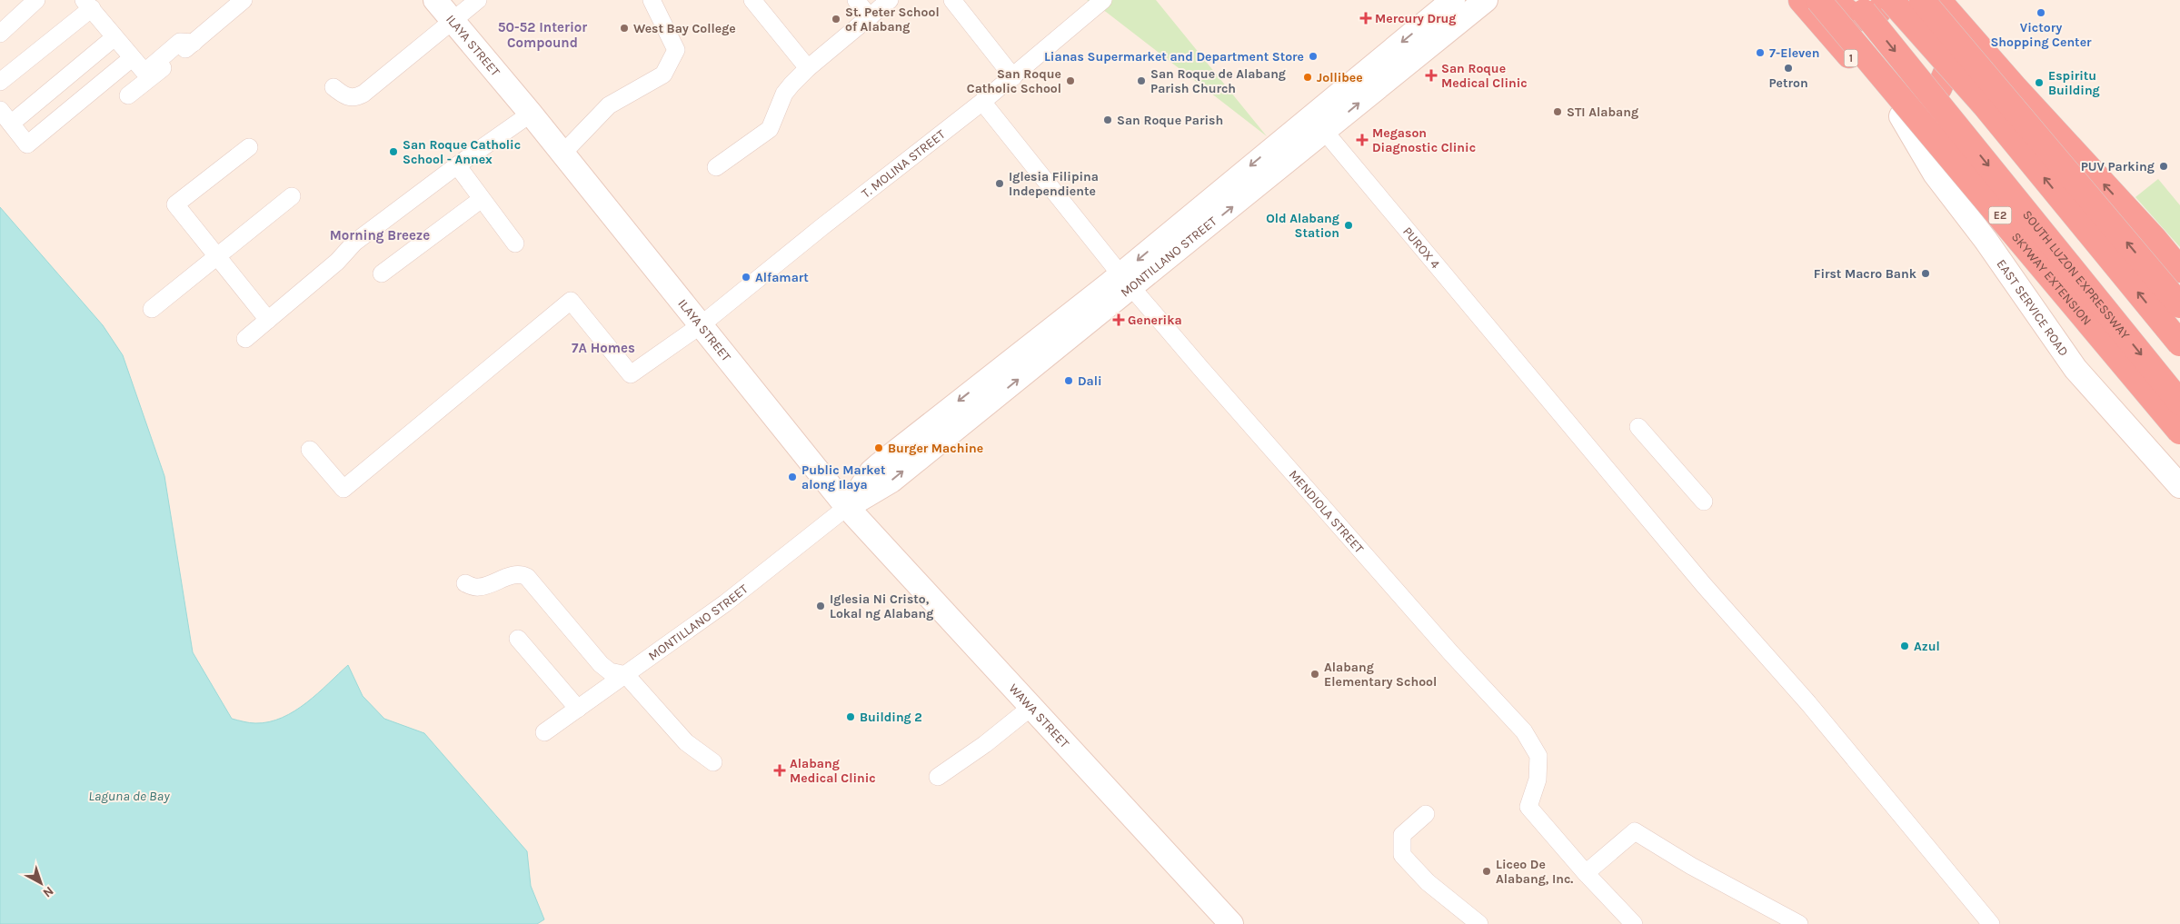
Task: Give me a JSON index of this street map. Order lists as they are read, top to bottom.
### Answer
{
  "streets": {
    "highway": [
      "1",
      "E2",
      "SOUTH LUZON EXPRESSWAY",
      "SKYWAY EXTENSION"
    ],
    "main road": [
      "ILAYA STREET",
      "MONTILLANO STREET",
      "EAST SERVICE ROAD",
      "WAWA STREET"
    ],
    "street": ["T. MOLINA STREET", "PUROX 4", "MENDIOLA STREET"]
  },
  "crossings": [
    ["ILAYA STREET", "T. MOLINA STREET"],
    ["ILAYA STREET", "MONTILLANO STREET"],
    ["ILAYA STREET", "WAWA STREET"],
    ["1", "EAST SERVICE ROAD"],
    ["T. MOLINA STREET", "MENDIOLA STREET"],
    ["PUROX 4", "MONTILLANO STREET"],
    ["MONTILLANO STREET", "MENDIOLA STREET"],
    ["MONTILLANO STREET", "WAWA STREET"]
  ],
  "districts": ["50-52 Interior Compound", "Morning Breeze", "7A Homes"],
  "water": ["Laguna de Bay"],
  "places": {
    "other": [
      "Victory Shopping Center",
      "St. Peter School of Alabang",
      "West Bay College",
      "7-Eleven",
      "Lianas Supermarket and Department Store",
      "Petron",
      "Jollibee",
      "San Roque Catholic School",
      "San Roque de Alabang Parish Church",
      "Espiritu Building",
      "STI Alabang",
      "San Roque Parish",
      "San Roque Catholic School - Annex",
      "PUV Parking",
      "Iglesia Filipina Independiente",
      "Old Alabang Station",
      "First Macro Bank",
      "Alfamart",
      "Dali",
      "Burger Machine",
      "Public Market along Ilaya",
      "Iglesia Ni Cristo, Lokal ng Alabang",
      "Azul",
      "Alabang Elementary School",
      "Building 2",
      "Liceo De Alabang, Inc."
    ],
    "health": [
      "Mercury Drug",
      "San Roque Medical Clinic",
      "Megason Diagnostic Clinic",
      "Generika",
      "Alabang Medical Clinic"
    ]
  },
  "north": "bottom right"
}
